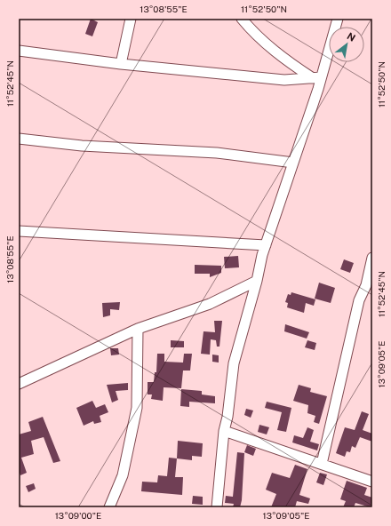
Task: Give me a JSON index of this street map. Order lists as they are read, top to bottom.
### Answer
{
  "north": "top right",
  "coordinates": [
    "13°08'55\"E",
    "11°52'50\"N",
    "11°52'45\"N",
    "13°09'05\"E",
    "13°09'00\"E"
  ]
}
